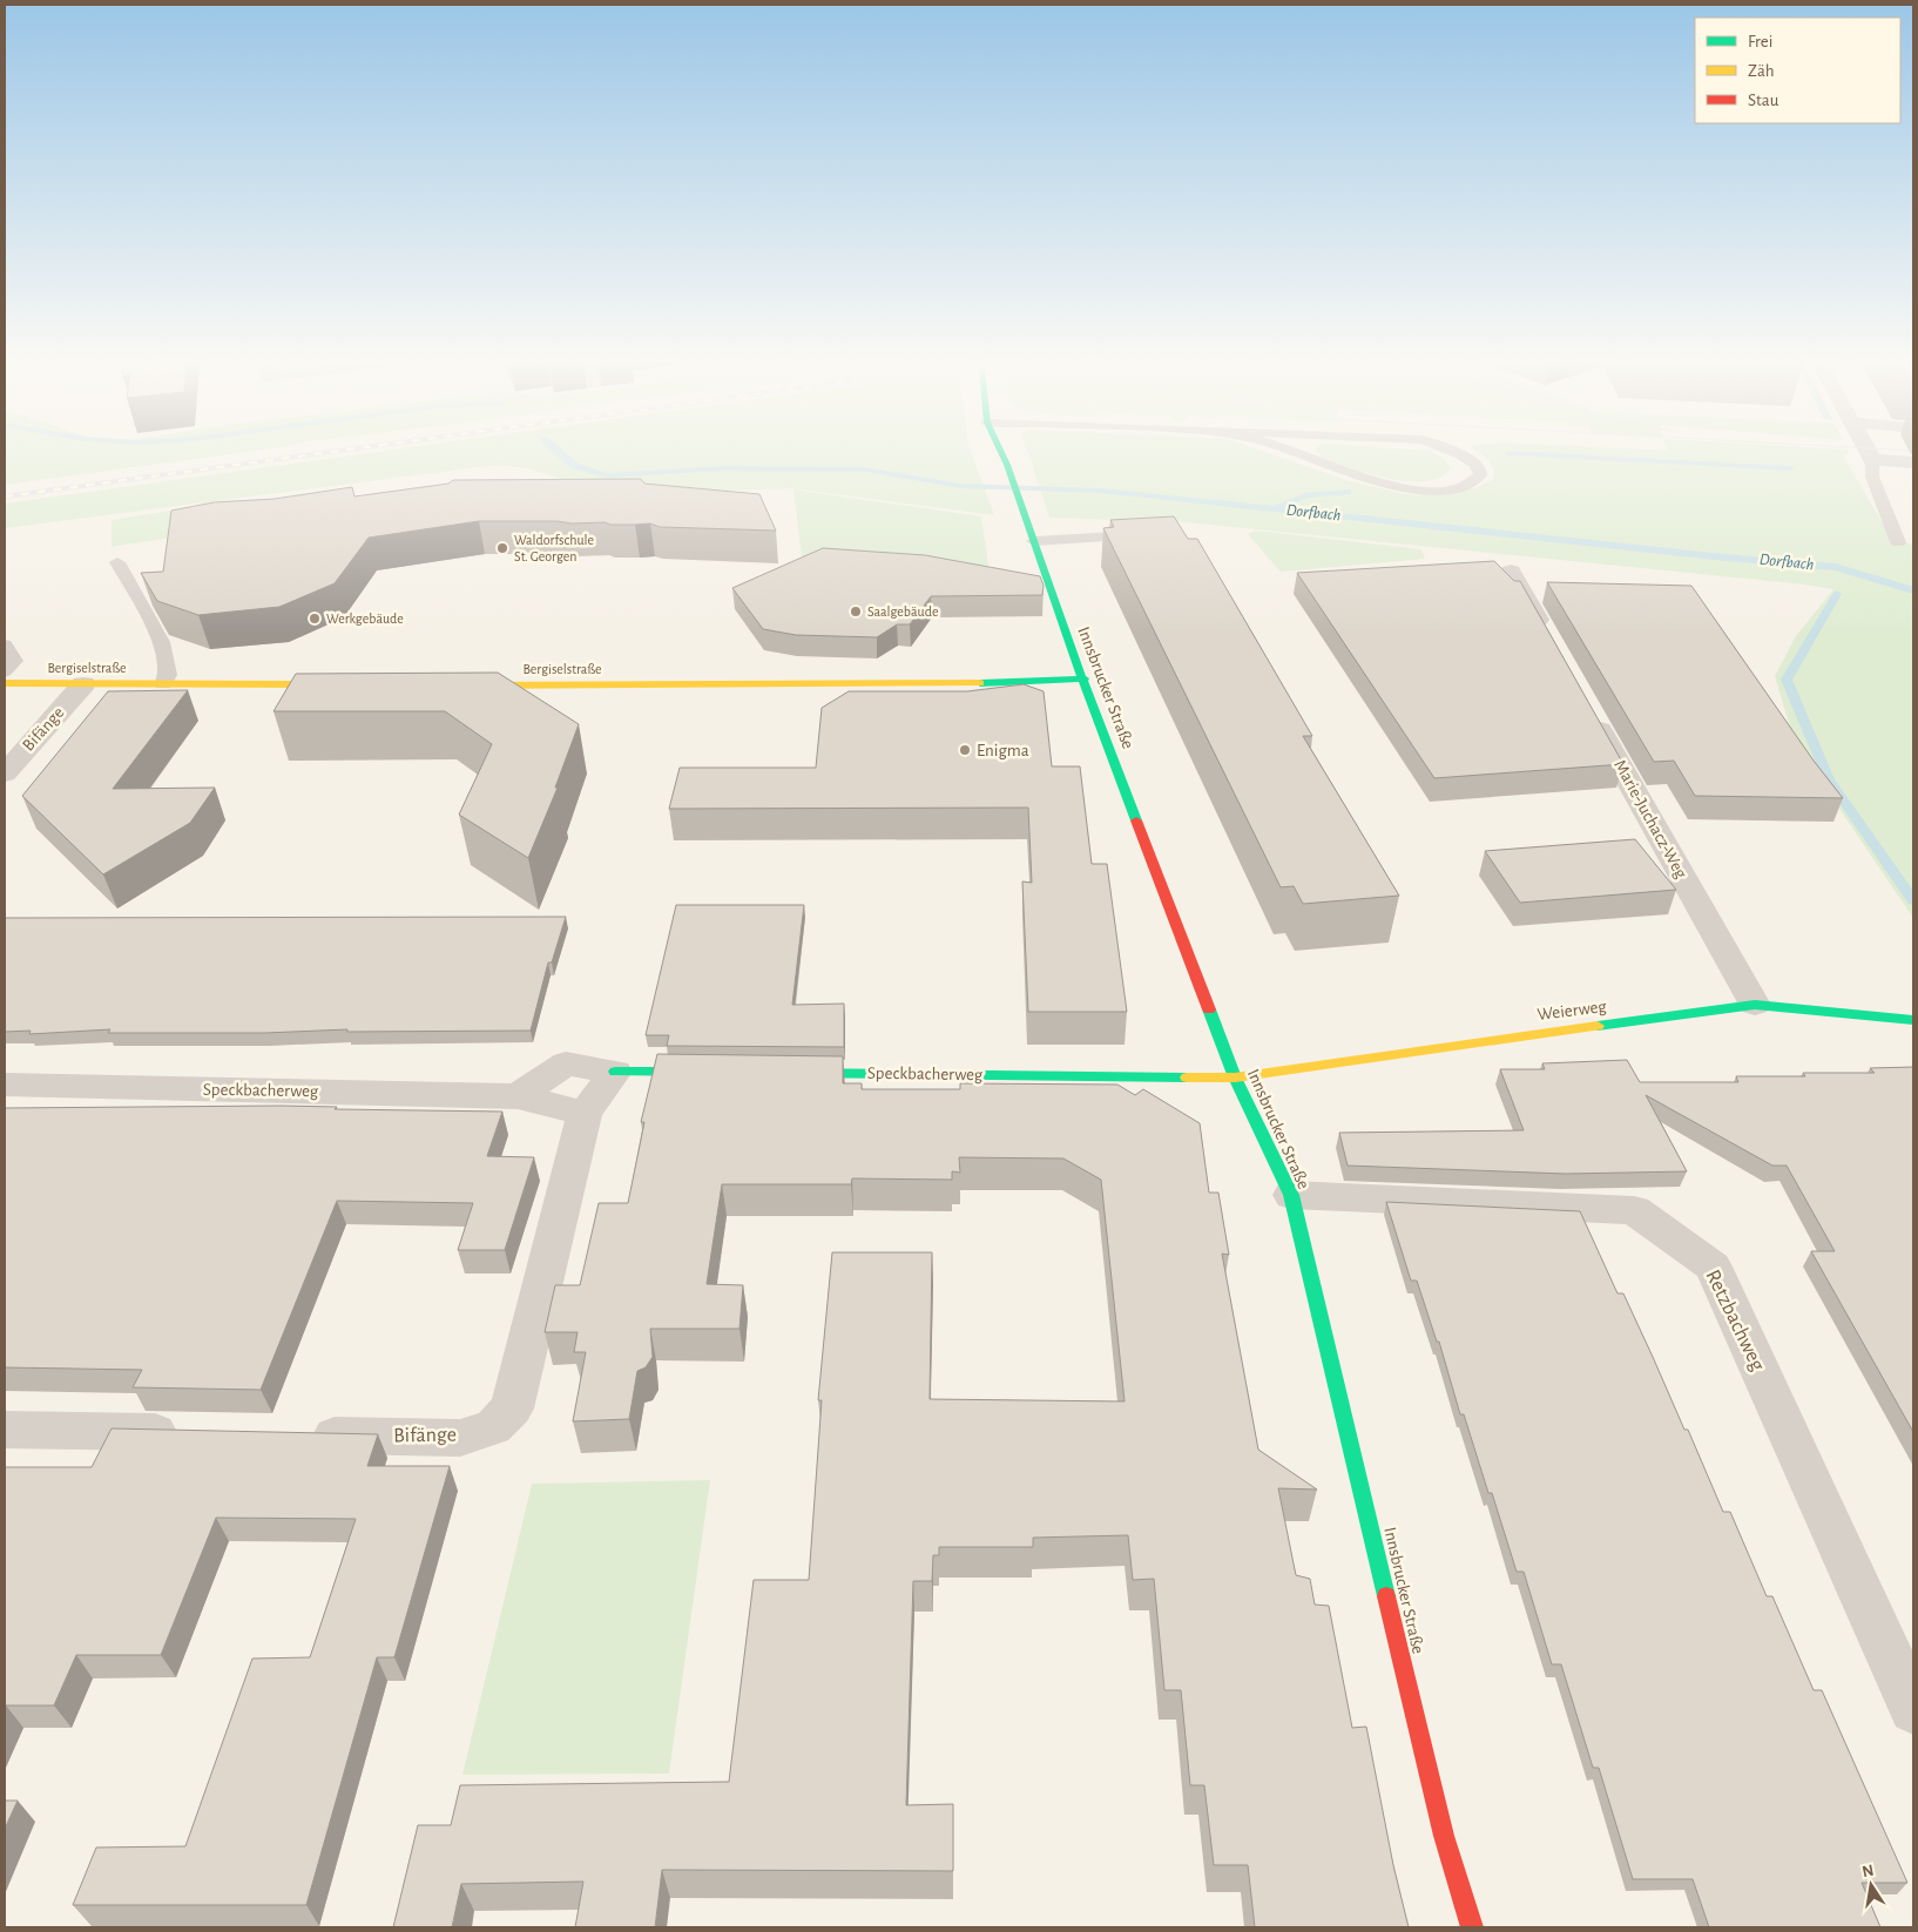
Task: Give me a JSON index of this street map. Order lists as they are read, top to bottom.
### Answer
{
  "streets": {
    "street": [
      "Bergiselstraße",
      "Innsbrucker Straße",
      "Bifänge",
      "Marie-Juchacz-Weg",
      "Weierweg",
      "Speckbacherweg",
      "Retzbachweg"
    ]
  },
  "crossings": [
    ["Bergiselstraße", "Innsbrucker Straße"],
    ["Bergiselstraße", "Bifänge"],
    ["Innsbrucker Straße", "Weierweg"],
    ["Innsbrucker Straße", "Speckbacherweg"],
    ["Innsbrucker Straße", "Retzbachweg"],
    ["Bifänge", "Speckbacherweg"],
    ["Marie-Juchacz-Weg", "Weierweg"],
    ["Weierweg", "Speckbacherweg"]
  ],
  "water": ["Dorfbach"],
  "places": [
    "Waldorfschule St. Georgen",
    "Saalgebäude",
    "Werkgebäude",
    "Enigma"
  ],
  "legend": ["Frei", "Zäh", "Stau"],
  "north": "top"
}
